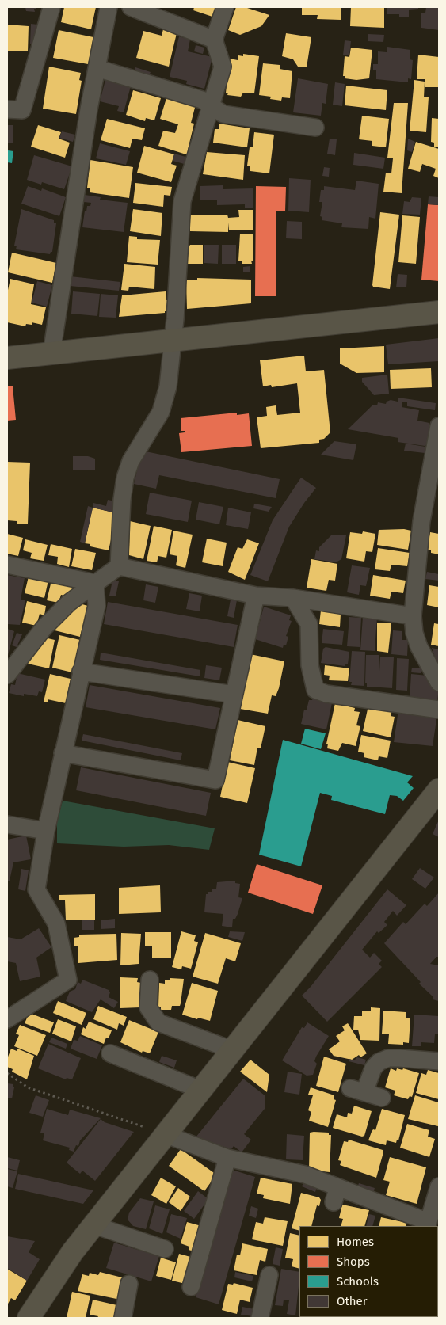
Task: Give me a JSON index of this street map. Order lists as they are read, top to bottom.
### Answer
{
  "legend": [
    "Homes",
    "Shops",
    "Schools",
    "Other"
  ]
}
